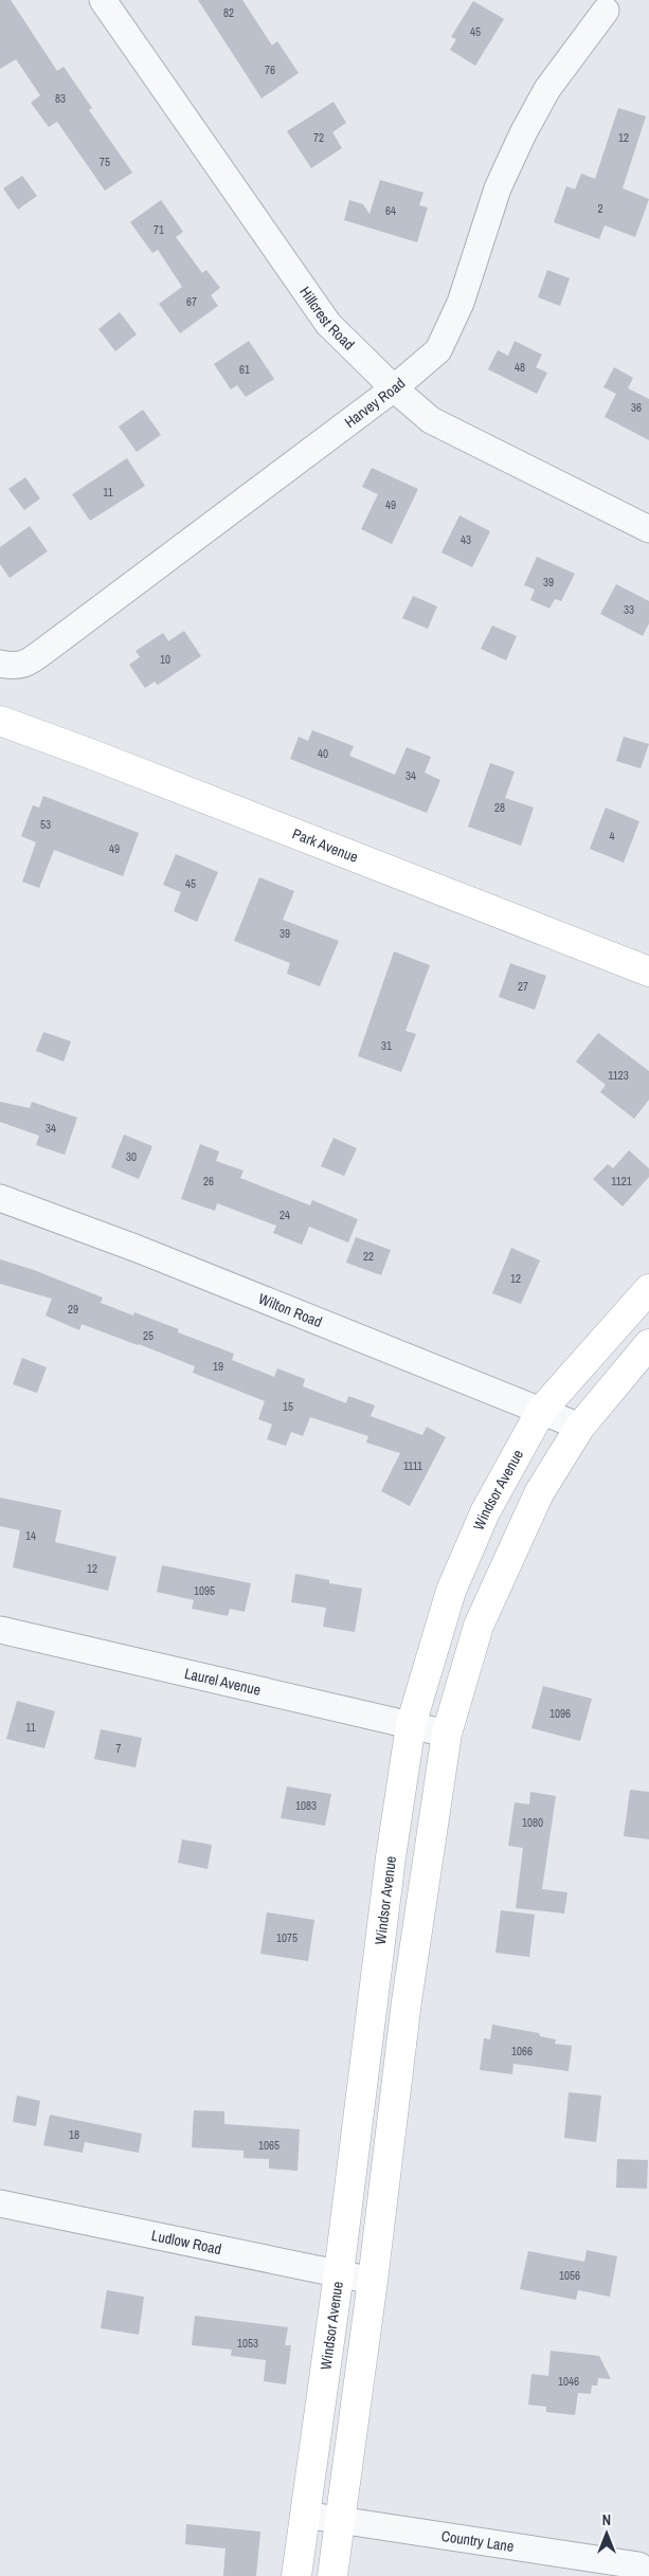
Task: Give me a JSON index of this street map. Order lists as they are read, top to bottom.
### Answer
{
  "streets": {
    "main road": ["Park Avenue", "Windsor Avenue"],
    "street": [
      "Hillcrest Road",
      "Harvey Road",
      "Wilton Road",
      "Laurel Avenue",
      "Ludlow Road",
      "Country Lane"
    ]
  },
  "crossings": [
    ["Hillcrest Road", "Harvey Road"],
    ["Wilton Road", "Windsor Avenue"],
    ["Windsor Avenue", "Laurel Avenue"],
    ["Windsor Avenue", "Ludlow Road"],
    ["Windsor Avenue", "Country Lane"]
  ],
  "house_numbers": [
    "82",
    "45",
    "76",
    "83",
    "72",
    "12",
    "75",
    "2",
    "64",
    "71",
    "67",
    "48",
    "61",
    "36",
    "11",
    "49",
    "43",
    "39",
    "33",
    "10",
    "40",
    "34",
    "28",
    "53",
    "4",
    "49",
    "45",
    "39",
    "27",
    "31",
    "1123",
    "34",
    "30",
    "26",
    "1121",
    "24",
    "22",
    "12",
    "29",
    "25",
    "19",
    "15",
    "1111",
    "14",
    "12",
    "1095",
    "1096",
    "11",
    "7",
    "1083",
    "1080",
    "1075",
    "1066",
    "18",
    "1065",
    "1056",
    "1053",
    "1046"
  ],
  "north": "top"
}
